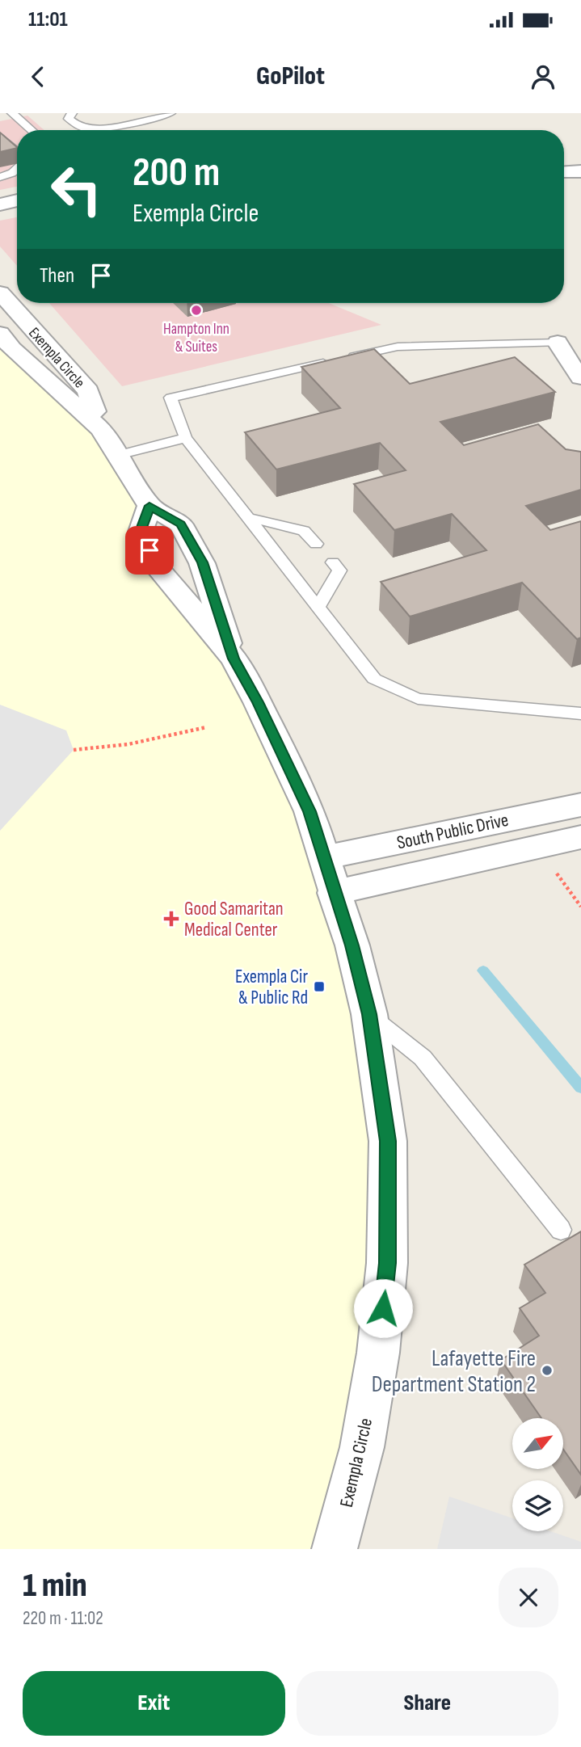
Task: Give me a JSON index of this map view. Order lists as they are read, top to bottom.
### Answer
{
  "streets": {
    "street": ["Exempla Circle", "South Public Drive"]
  },
  "crossings": [
    ["Exempla Circle", "South Public Drive"]
  ],
  "places": {
    "other": ["Hampton Inn & Suites", "Lafayette Fire Department Station 2"],
    "health": ["Good Samaritan Medical Center"],
    "transit": ["Exempla Cir & Public Rd"]
  },
  "north": "top right",
  "page": {
    "status": "11:01",
    "header": "GoPilot",
    "turn": ["200 m", "Exempla Circle"],
    "then": "Then",
    "heading": ["1 min", "220 m · 11:02"],
    "buttons": ["Exit", "Share"]
  }
}
